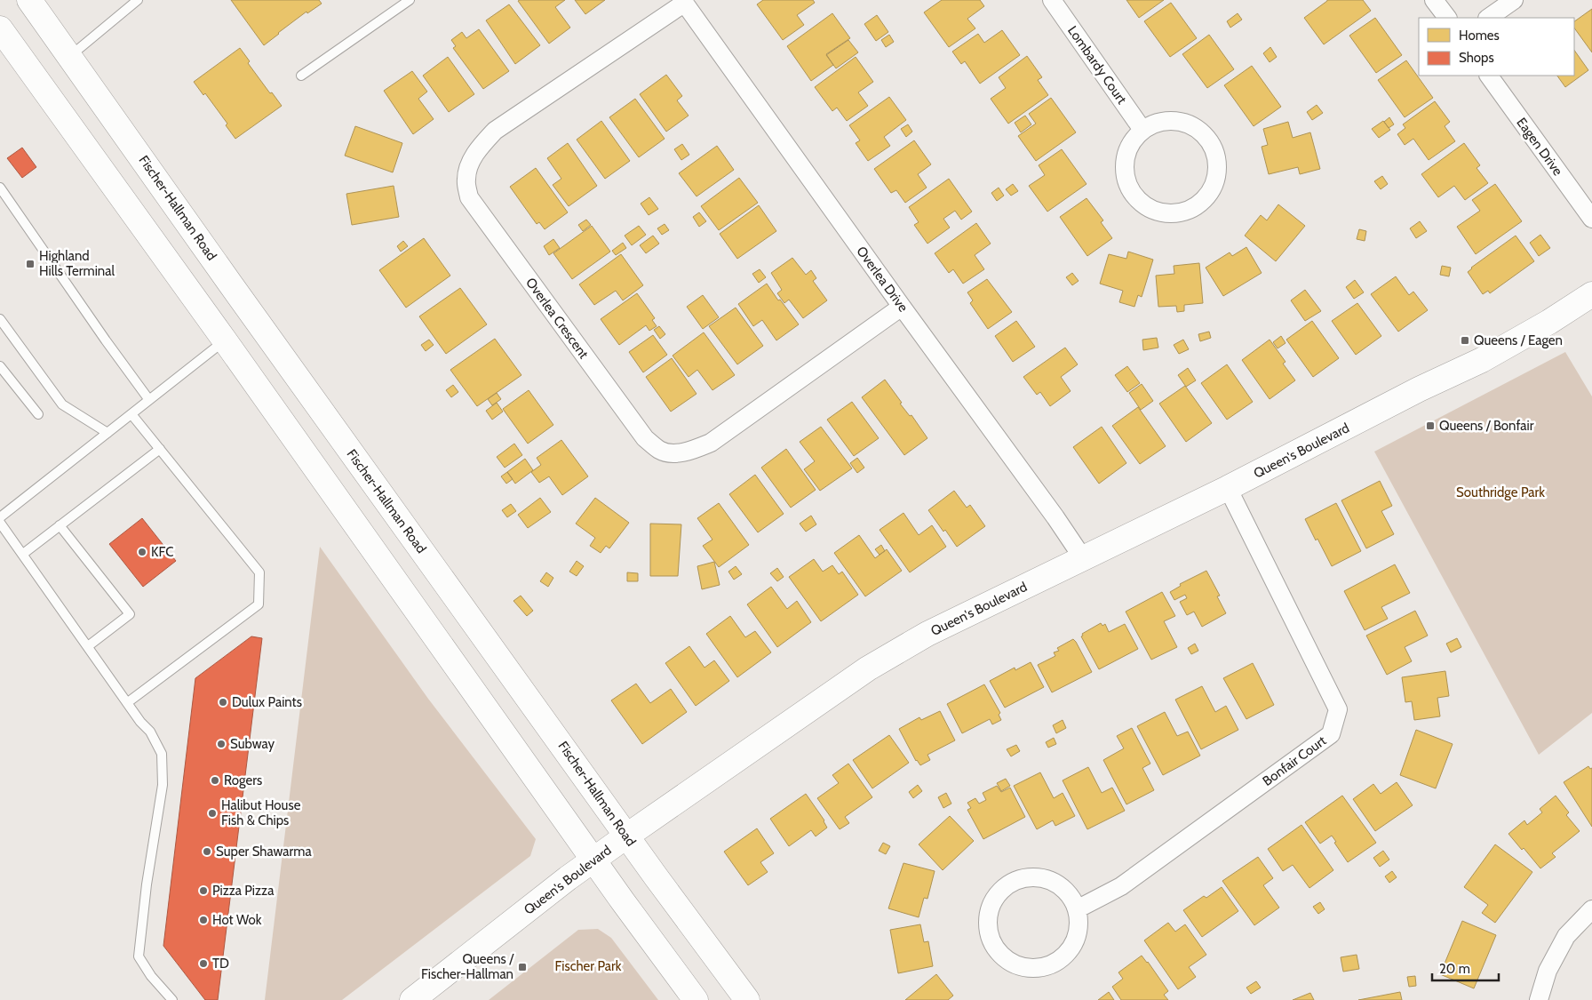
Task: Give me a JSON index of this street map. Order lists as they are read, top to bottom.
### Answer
{
  "streets": {
    "main road": ["Fischer-Hallman Road", "Queen's Boulevard"],
    "street": [
      "Lombardy Court",
      "Eagen Drive",
      "Overlea Drive",
      "Overlea Crescent",
      "Bonfair Court"
    ]
  },
  "crossings": [
    ["Fischer-Hallman Road", "Queen's Boulevard"],
    ["Overlea Drive", "Overlea Crescent"],
    ["Overlea Drive", "Queen's Boulevard"],
    ["Queen's Boulevard", "Bonfair Court"]
  ],
  "parks": ["Southridge Park", "Fischer Park"],
  "places": {
    "transit": [
      "Highland Hills Terminal",
      "Queens / Eagen",
      "Queens / Bonfair",
      "Queens / Fischer-Hallman"
    ],
    "other": [
      "KFC",
      "Dulux Paints",
      "Subway",
      "Rogers",
      "Halibut House Fish & Chips",
      "Super Shawarma",
      "Pizza Pizza",
      "Hot Wok",
      "TD"
    ]
  },
  "legend": ["Homes", "Shops"],
  "scale_bar": "20 m"
}
